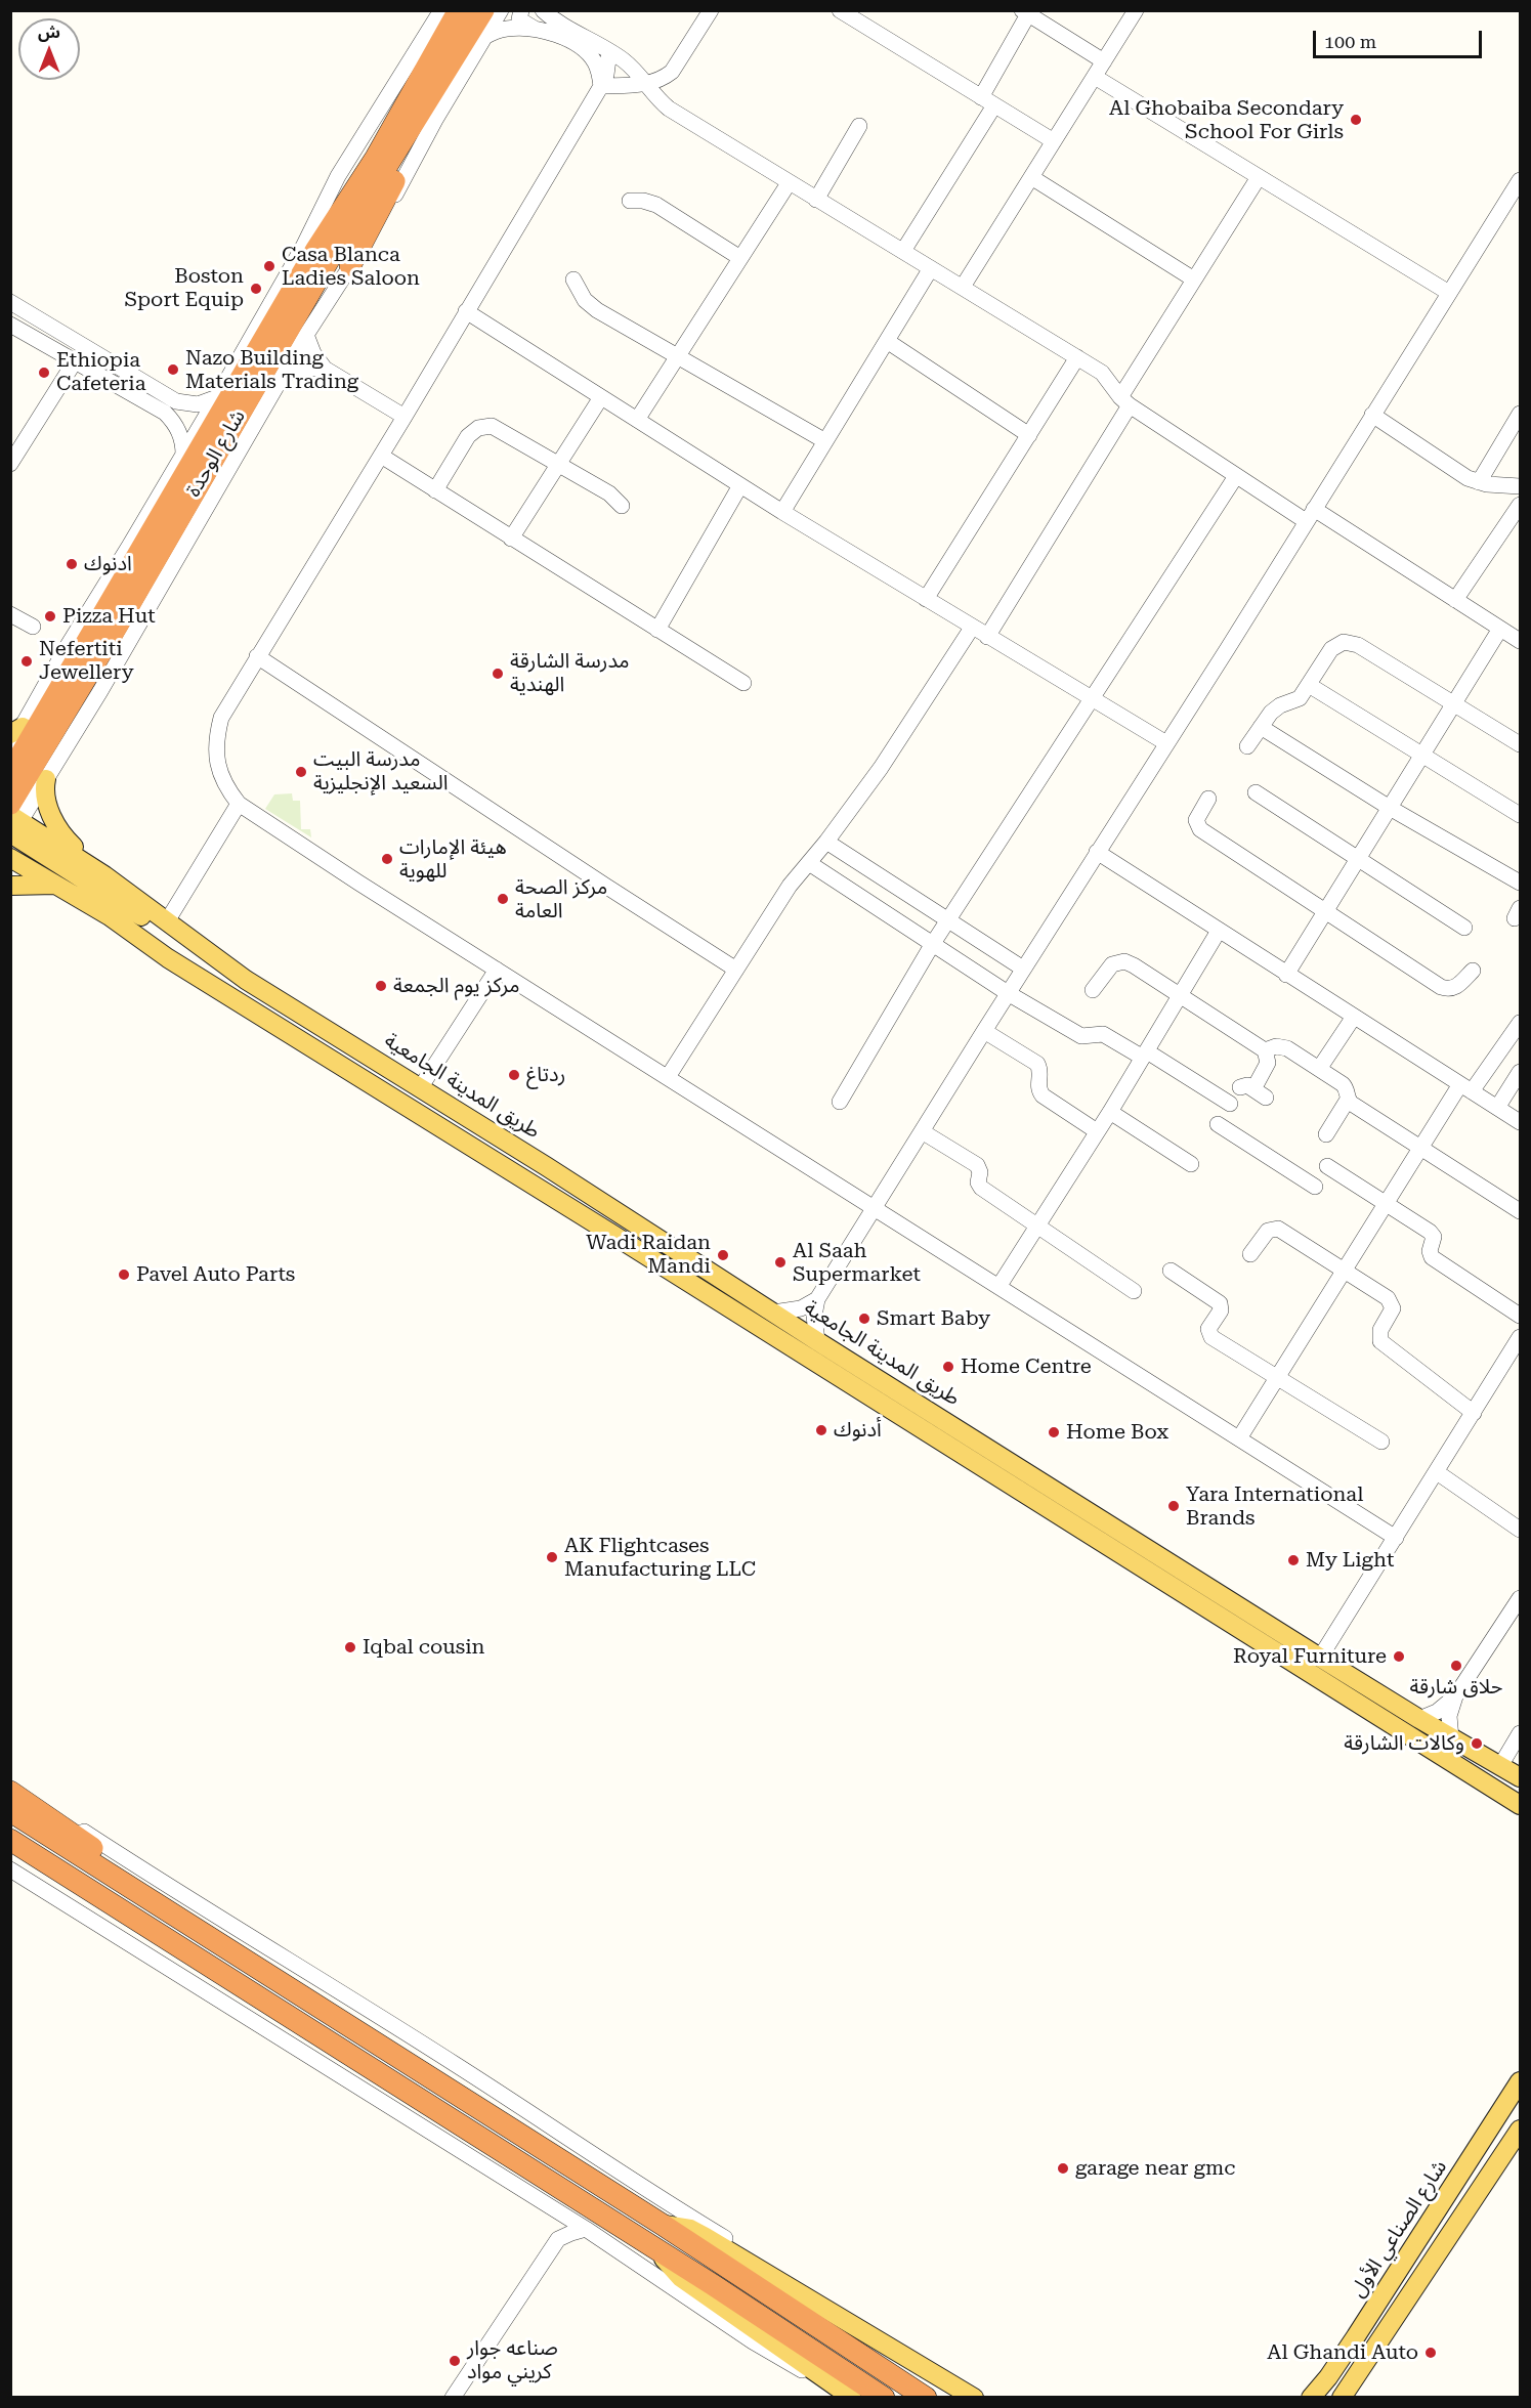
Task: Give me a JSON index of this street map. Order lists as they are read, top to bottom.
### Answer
{
  "streets": {
    "highway": ["شارع الوحدة"],
    "main road": ["طريق المدينة الجامعية", "شارع الصناعي الأول"]
  },
  "crossings": [
    ["شارع الوحدة", "طريق المدينة الجامعية"]
  ],
  "places": [
    "Al Ghobaiba Secondary School For Girls",
    "Casa Blanca Ladies Saloon",
    "Boston Sport Equip",
    "Nazo Building Materials Trading",
    "Ethiopia Cafeteria",
    "ادنوك",
    "Pizza Hut",
    "Nefertiti Jewellery",
    "مدرسة الشارقة الهندية",
    "مدرسة البيت السعيد الإنجليزية",
    "هيئة الإمارات للهوية",
    "مركز الصحة العامة",
    "مركز يوم الجمعة",
    "ردتاغ",
    "Wadi Raidan Mandi",
    "Al Saah Supermarket",
    "Pavel Auto Parts",
    "Smart Baby",
    "Home Centre",
    "أدنوك",
    "Home Box",
    "Yara International Brands",
    "AK Flightcases Manufacturing LLC",
    "My Light",
    "Iqbal cousin",
    "Royal Furniture",
    "حلاق شارقة",
    "وكالات الشارقة",
    "garage near gmc",
    "Al Ghandi Auto",
    "صناعه جوار كريني مواد"
  ],
  "scale_bar": "100 m",
  "north": "top"
}
